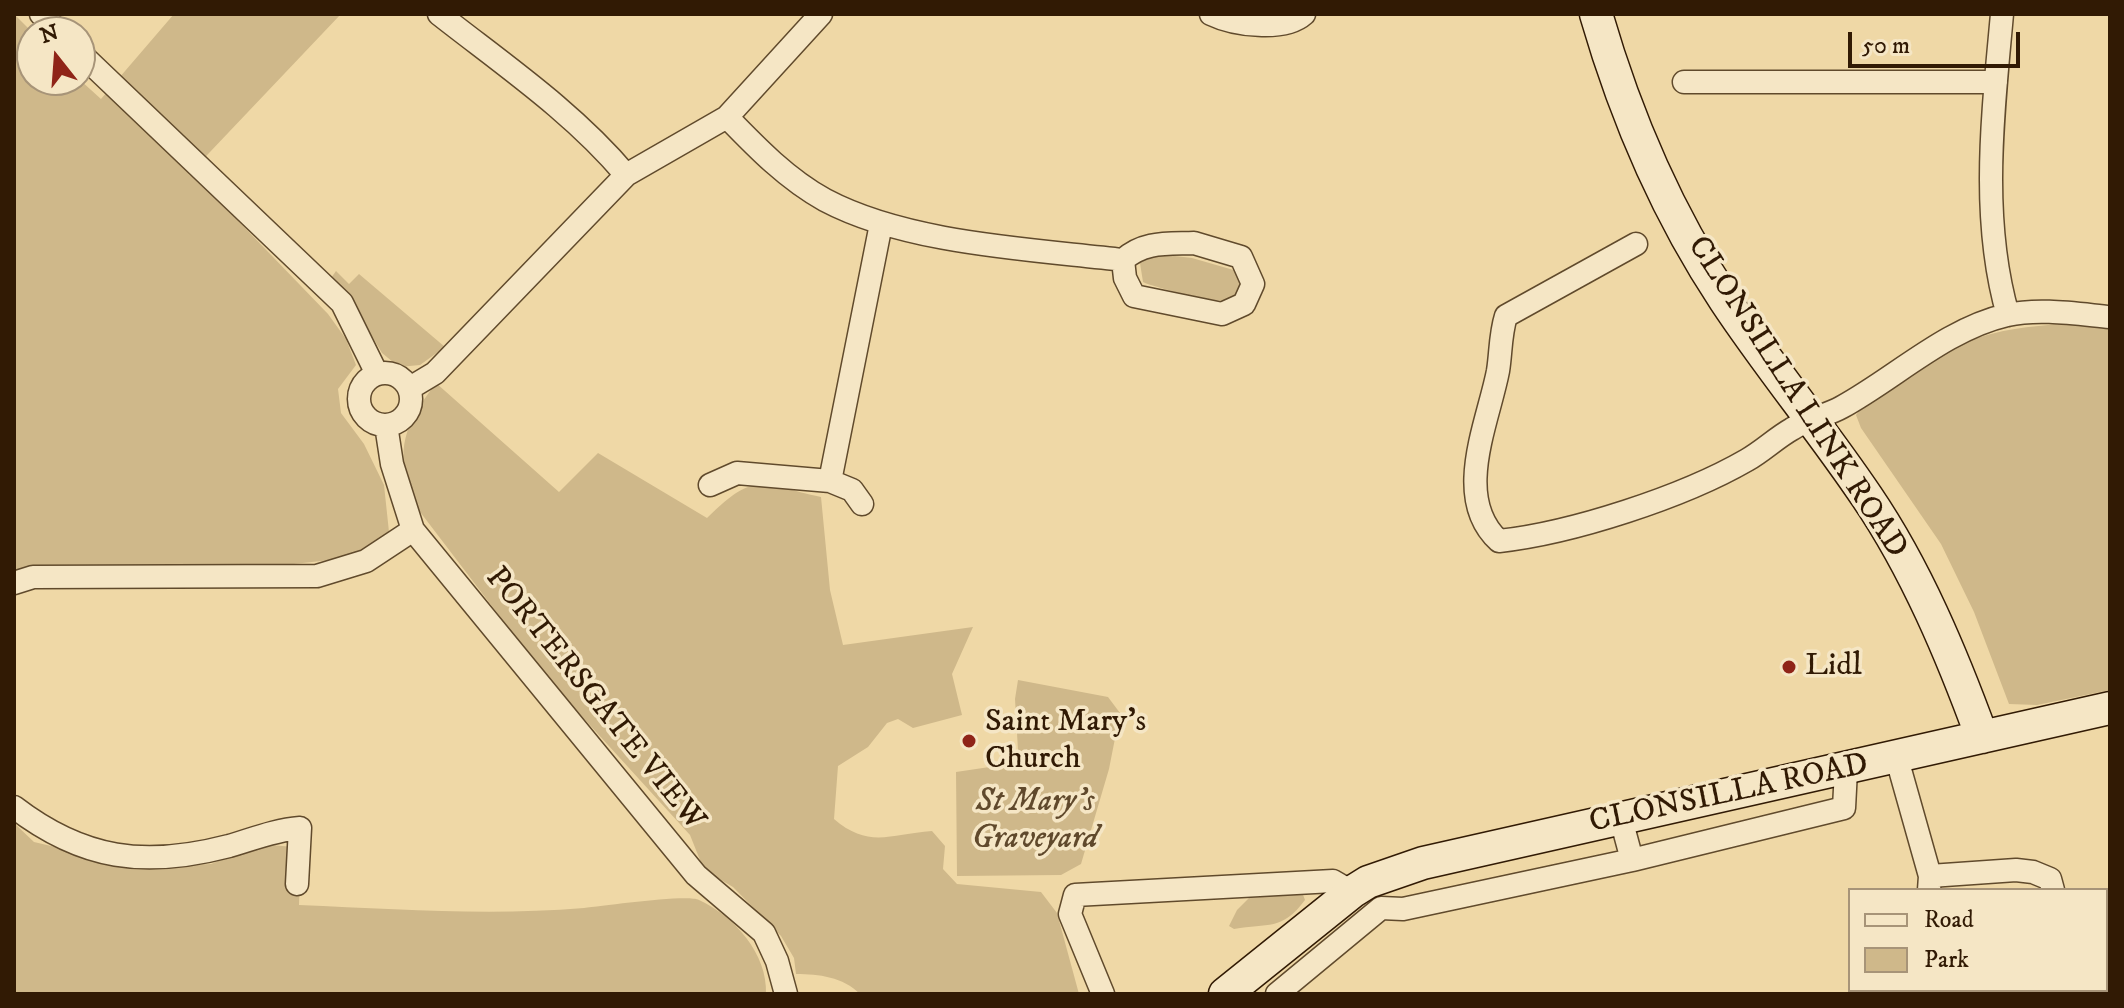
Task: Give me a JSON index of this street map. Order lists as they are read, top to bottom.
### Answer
{
  "streets": {
    "main road": ["CLONSILLA LINK ROAD", "CLONSILLA ROAD"],
    "street": ["PORTERSGATE VIEW"]
  },
  "crossings": [
    ["CLONSILLA LINK ROAD", "CLONSILLA ROAD"]
  ],
  "parks": ["St Mary's Graveyard"],
  "places": ["Lidl", "Saint Mary's Church"],
  "legend": ["Road", "Park"],
  "scale_bar": "50 m",
  "north": "top"
}
